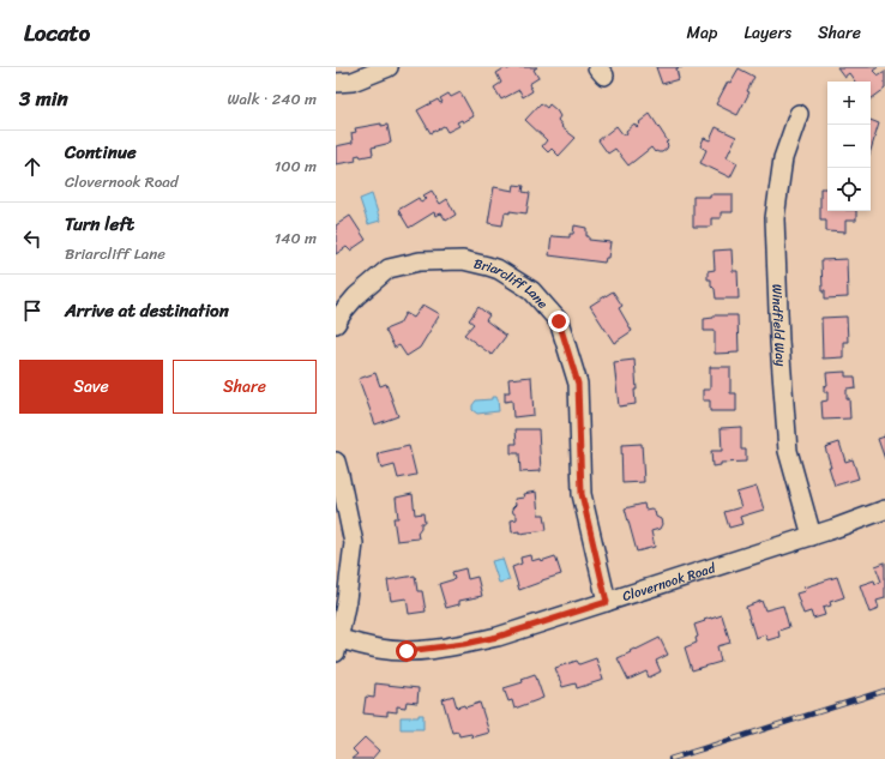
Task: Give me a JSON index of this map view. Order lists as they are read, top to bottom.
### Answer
{
  "streets": {
    "street": ["Briarcliff Lane", "Windfield Way", "Clovernook Road"]
  },
  "crossings": [
    ["Briarcliff Lane", "Clovernook Road"],
    ["Windfield Way", "Clovernook Road"]
  ],
  "page": {
    "header": "Locato",
    "nav": ["Map", "Layers", "Share"],
    "heading": ["3 min", "Walk · 240 m"],
    "map_buttons": ["+", "−"],
    "list": [
      ["Continue", "Clovernook Road", "100 m"],
      ["Turn left", "Briarcliff Lane", "140 m"],
      "Arrive at destination"
    ],
    "buttons": ["Save", "Share"]
  }
}
